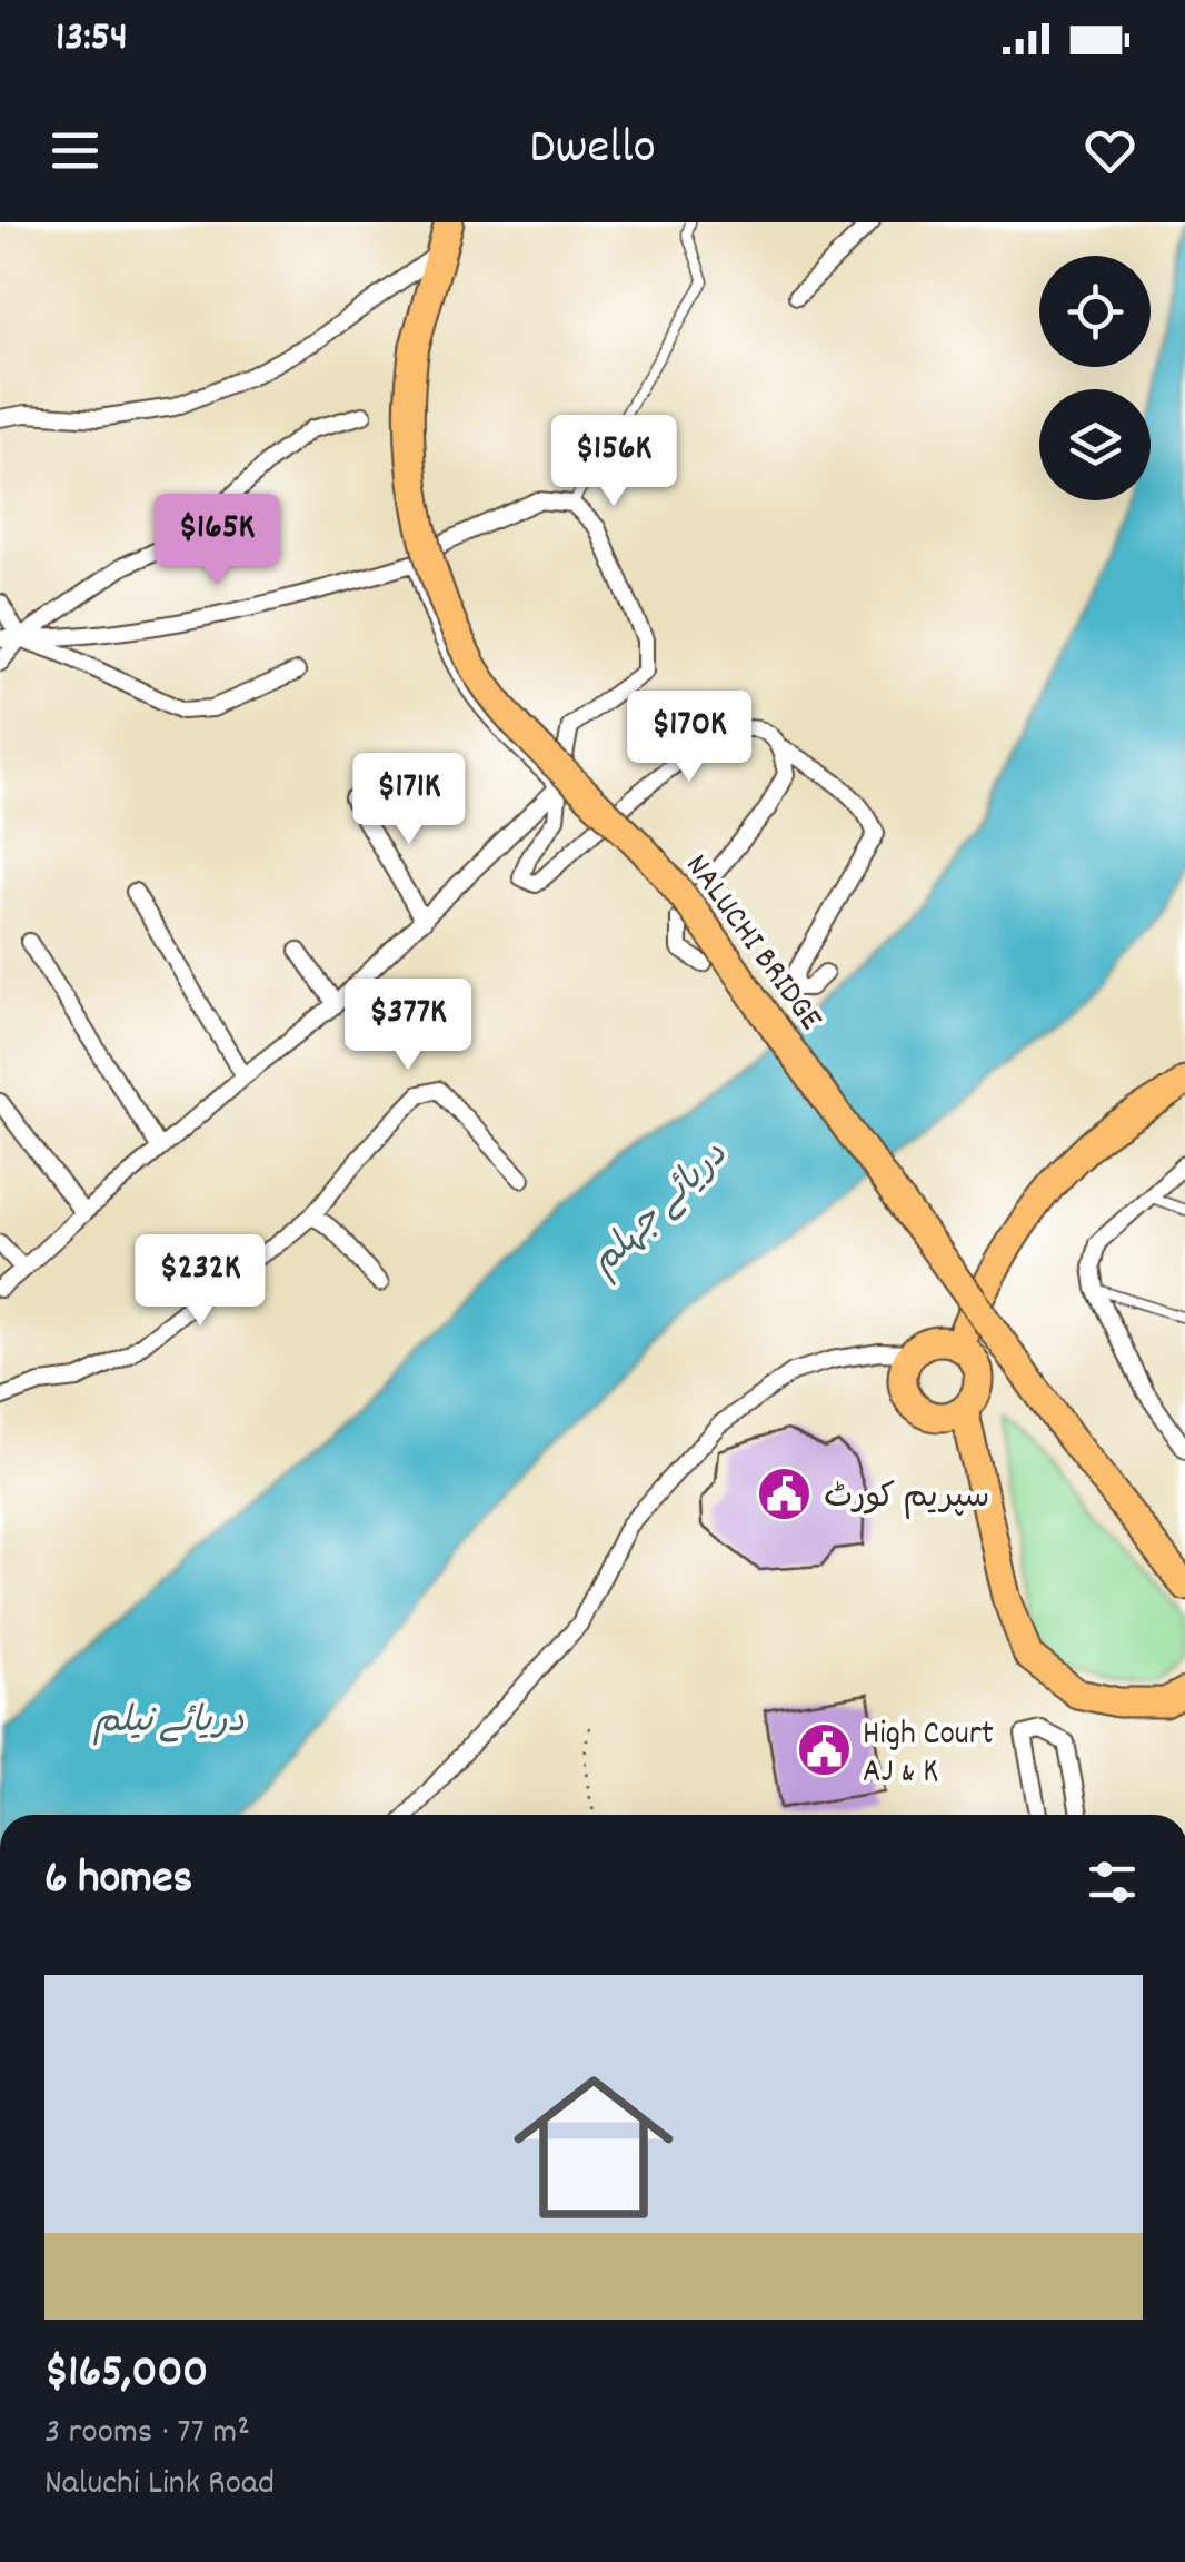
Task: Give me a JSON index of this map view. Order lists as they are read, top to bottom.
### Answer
{
  "streets": {
    "highway": ["NALUCHI BRIDGE"]
  },
  "water": ["دریائے جہلم", "دریائے نیلم"],
  "places": {
    "public building": ["سپریم کورٹ", "High Court AJ & K"]
  },
  "page": {
    "status": "13:54",
    "header": "Dwello",
    "price": [
      "$156K",
      "$165K",
      "$170K",
      "$171K",
      "$377K",
      "$232K"
    ],
    "heading": "6 homes",
    "list": [
      {
        "name": "$165,000",
        "note": "3 rooms · 77 m² · Naluchi Link Road"
      }
    ]
  }
}
